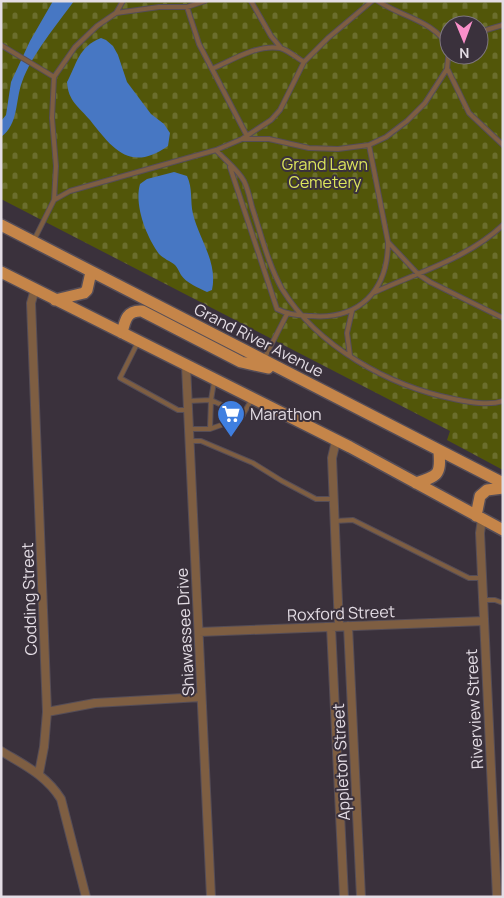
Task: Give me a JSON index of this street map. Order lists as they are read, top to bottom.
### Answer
{
  "streets": {
    "main road": ["Grand River Avenue"],
    "street": [
      "Codding Street",
      "Roxford Street",
      "Shiawassee Drive",
      "Riverview Street",
      "Appleton Street"
    ]
  },
  "crossings": [
    ["Roxford Street", "Shiawassee Drive"],
    ["Roxford Street", "Riverview Street"],
    ["Roxford Street", "Appleton Street"]
  ],
  "parks": ["Grand Lawn Cemetery"],
  "places": {
    "supermarket": ["Marathon"]
  },
  "north": "bottom"
}
